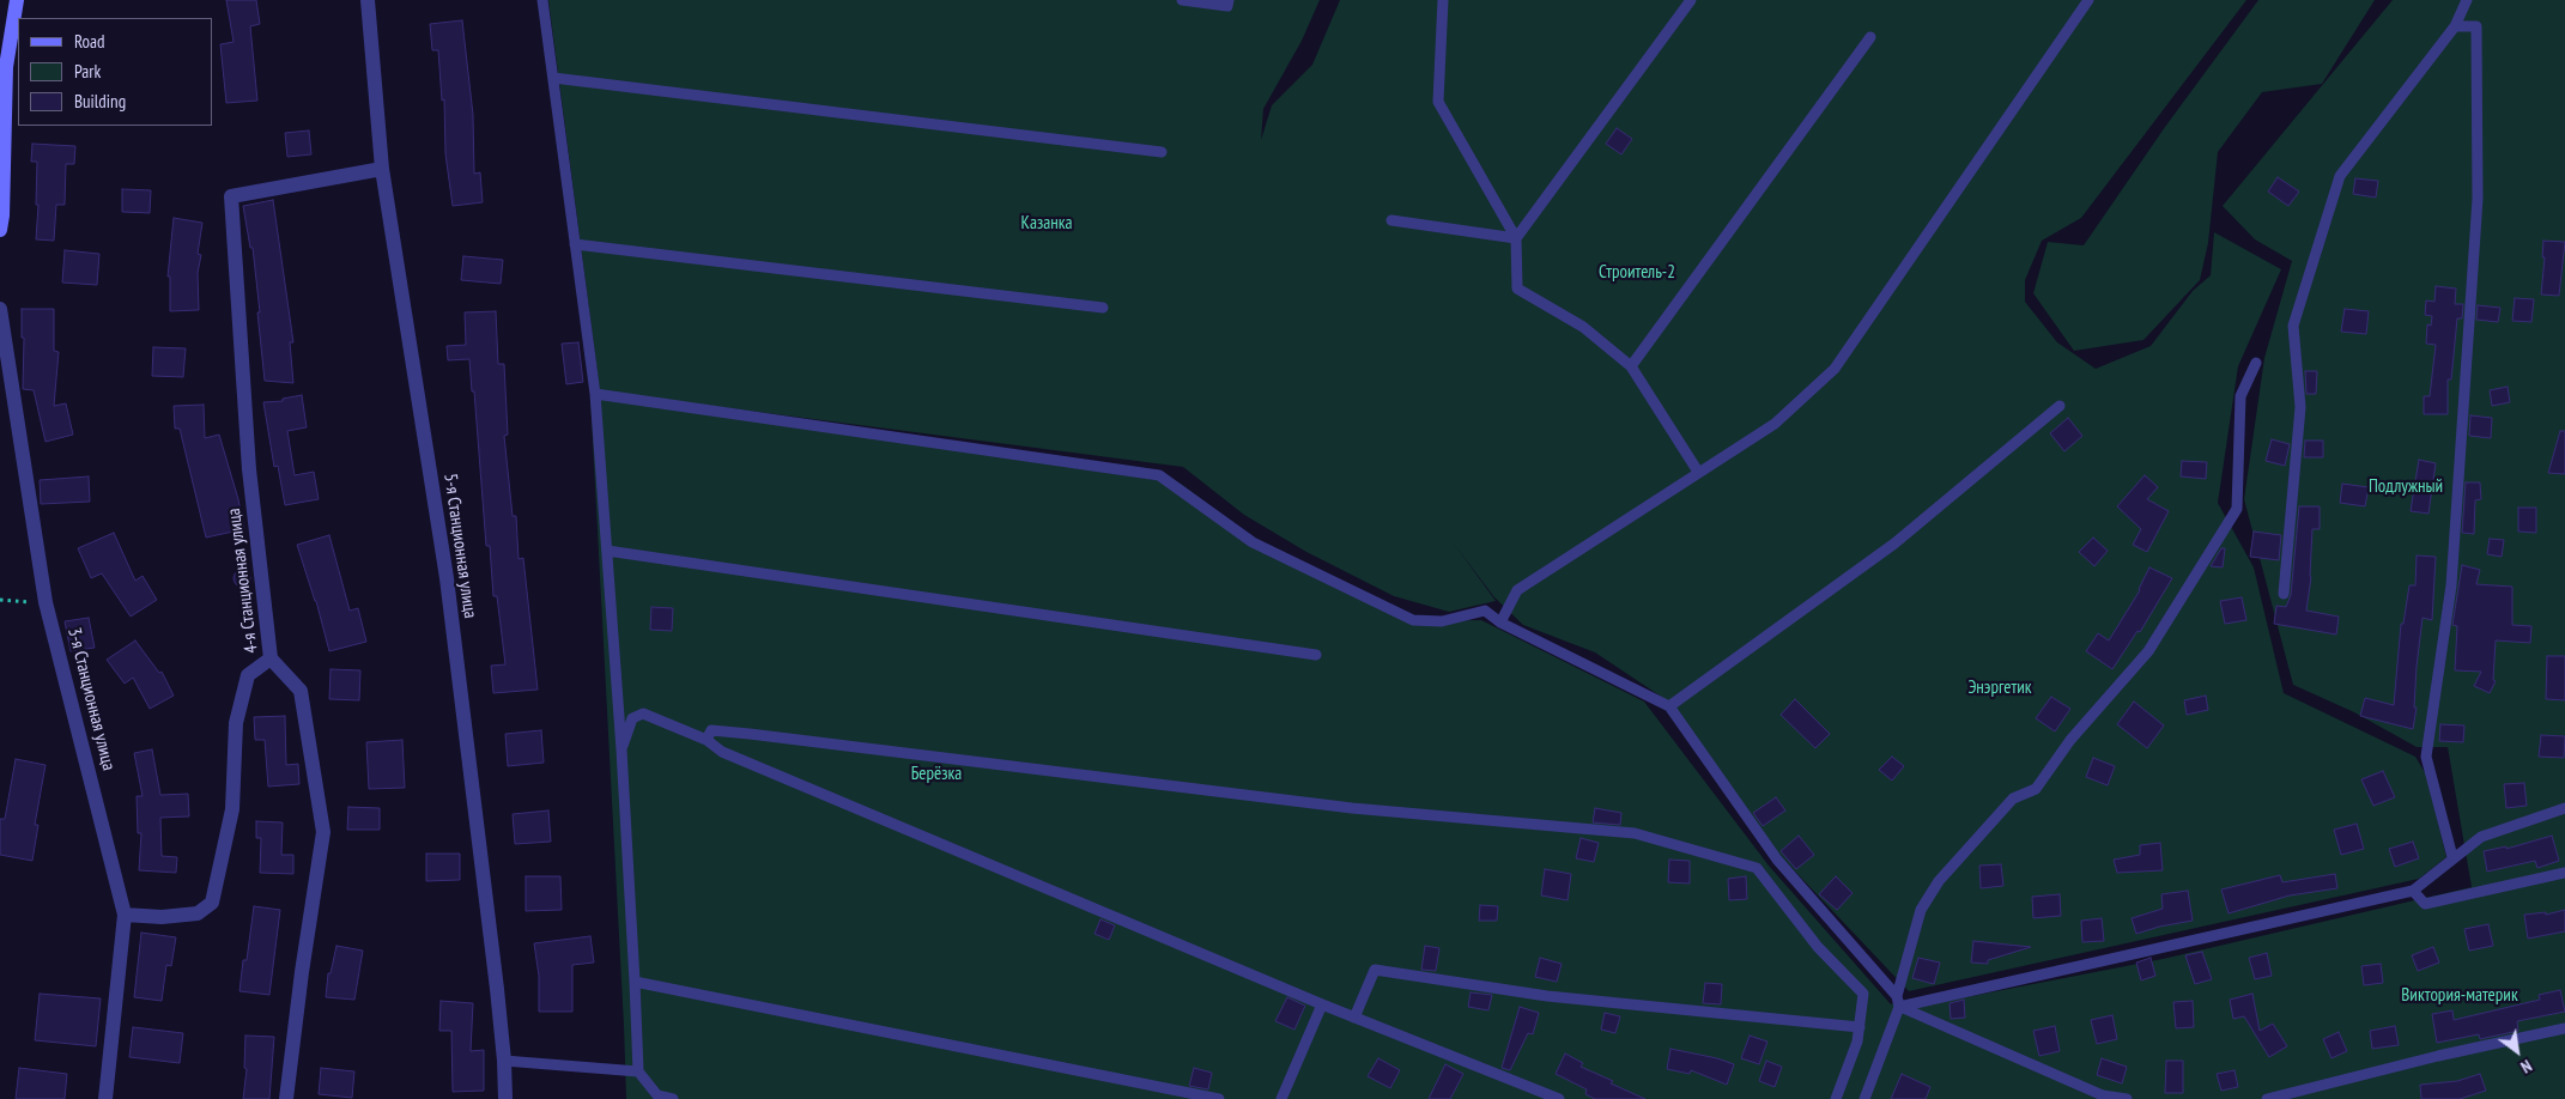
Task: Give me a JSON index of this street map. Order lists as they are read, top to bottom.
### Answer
{
  "streets": {
    "street": ["5-я Станционная улица", "4-я Станционная улица", "3-я Станционная улица"]
  },
  "crossings": [
    ["5-я Станционная улица", "4-я Станционная улица"]
  ],
  "parks": [
    "Казанка",
    "Строитель-2",
    "Подлужный",
    "Энэргетик",
    "Берёзка",
    "Виктория-материк"
  ],
  "legend": ["Road", "Park", "Building"],
  "north": "bottom right"
}
